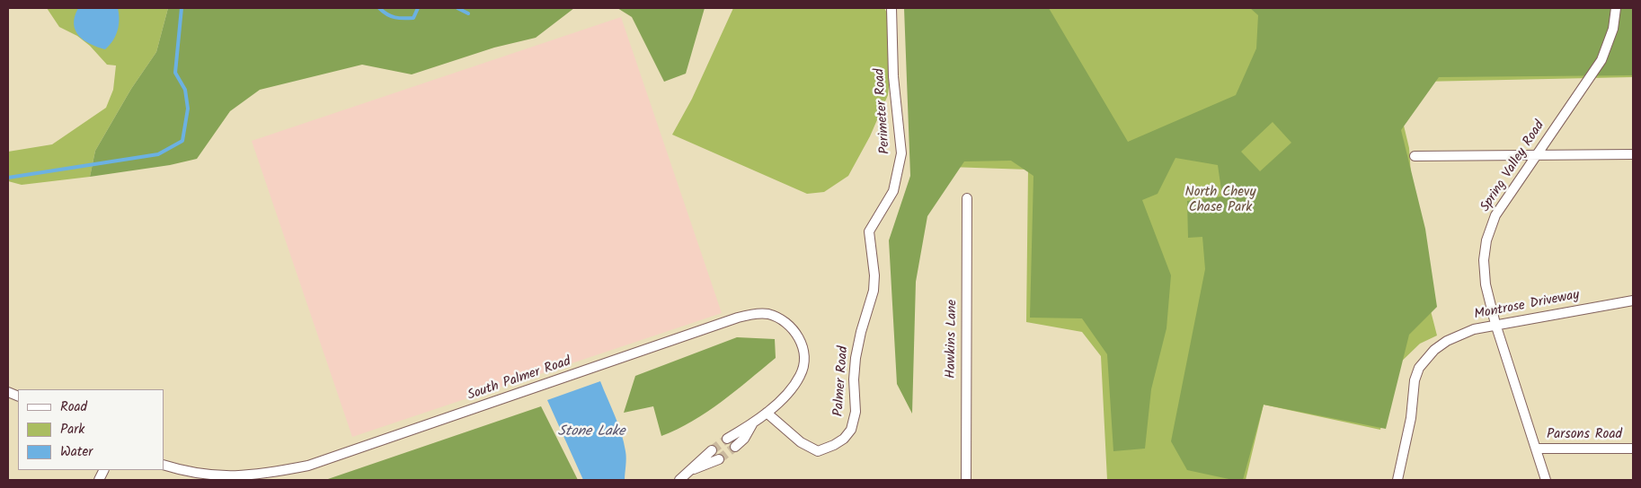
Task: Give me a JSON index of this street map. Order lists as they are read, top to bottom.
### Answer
{
  "streets": {
    "street": [
      "Perimeter Road",
      "Spring Valley Road",
      "Montrose Driveway",
      "Hawkins Lane",
      "South Palmer Road",
      "Palmer Road",
      "Parsons Road"
    ]
  },
  "crossings": [
    ["Perimeter Road", "Palmer Road"],
    ["Spring Valley Road", "Montrose Driveway"],
    ["Spring Valley Road", "Parsons Road"],
    ["South Palmer Road", "Palmer Road"]
  ],
  "water": ["Stone Lake"],
  "parks": ["North Chevy Chase Park"],
  "legend": ["Road", "Park", "Water"]
}
